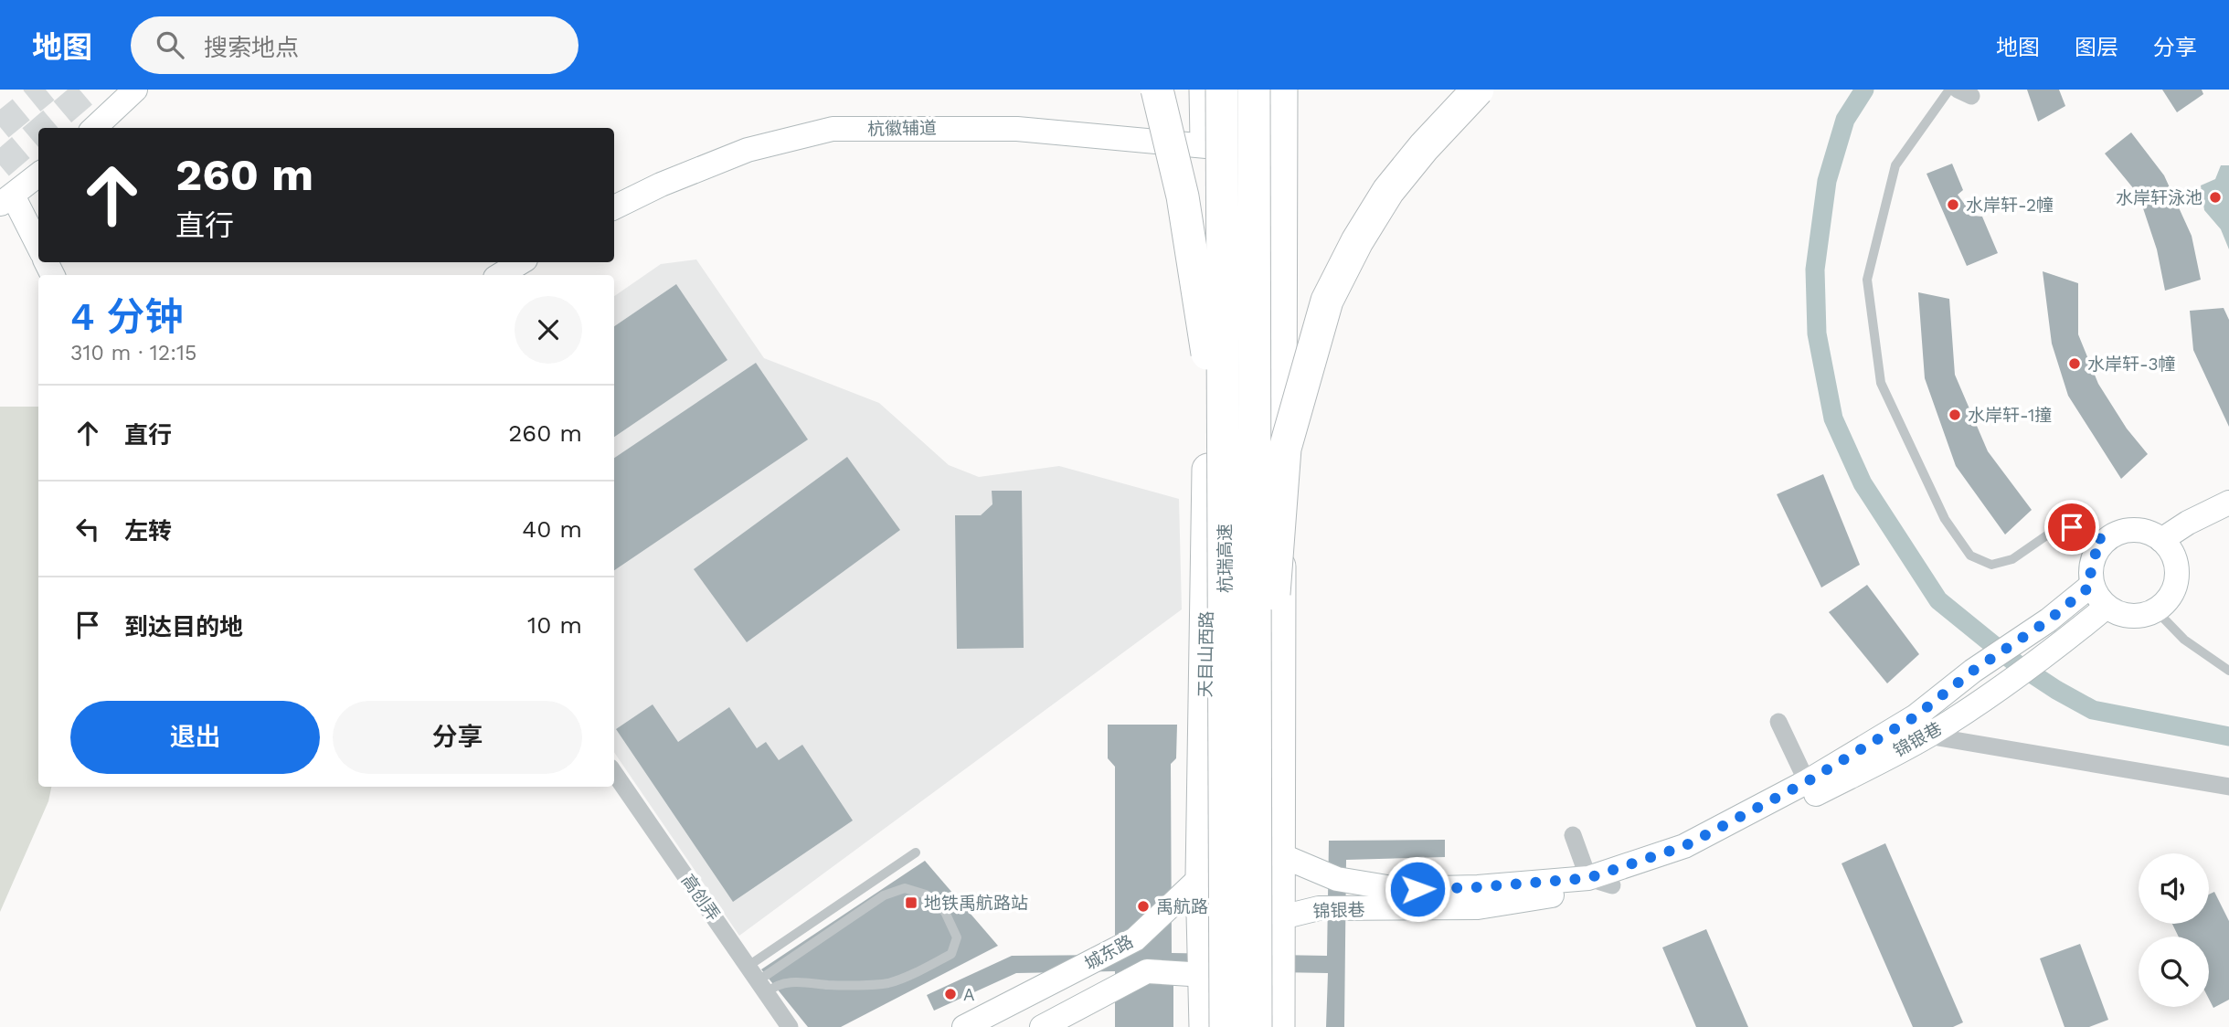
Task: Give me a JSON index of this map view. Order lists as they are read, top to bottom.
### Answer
{
  "streets": {
    "highway": ["杭瑞高速", "天目山西路"],
    "main road": ["杭徽辅道", "锦银巷", "城东路"],
    "street": ["高创弄"]
  },
  "crossings": [
    ["杭徽辅道", "天目山西路"],
    ["杭瑞高速", "锦银巷"],
    ["杭瑞高速", "城东路"],
    ["天目山西路", "城东路"],
    ["锦银巷", "城东路"]
  ],
  "places": {
    "other": [
      "水岸轩泳池",
      "水岸轩-2幢",
      "水岸轩-3幢",
      "水岸轩-1撞",
      "禹航路",
      "A"
    ],
    "transit": ["地铁禹航路站"]
  },
  "page": {
    "header": "地图",
    "search": "搜索地点",
    "nav": ["地图", "图层", "分享"],
    "turn": ["260 m", "直行"],
    "heading": ["4 分钟", "310 m · 12:15"],
    "list": [
      {
        "name": "直行",
        "value": "260 m"
      },
      {
        "name": "左转",
        "value": "40 m"
      },
      {
        "name": "到达目的地",
        "value": "10 m"
      }
    ],
    "buttons": ["退出", "分享"]
  }
}
